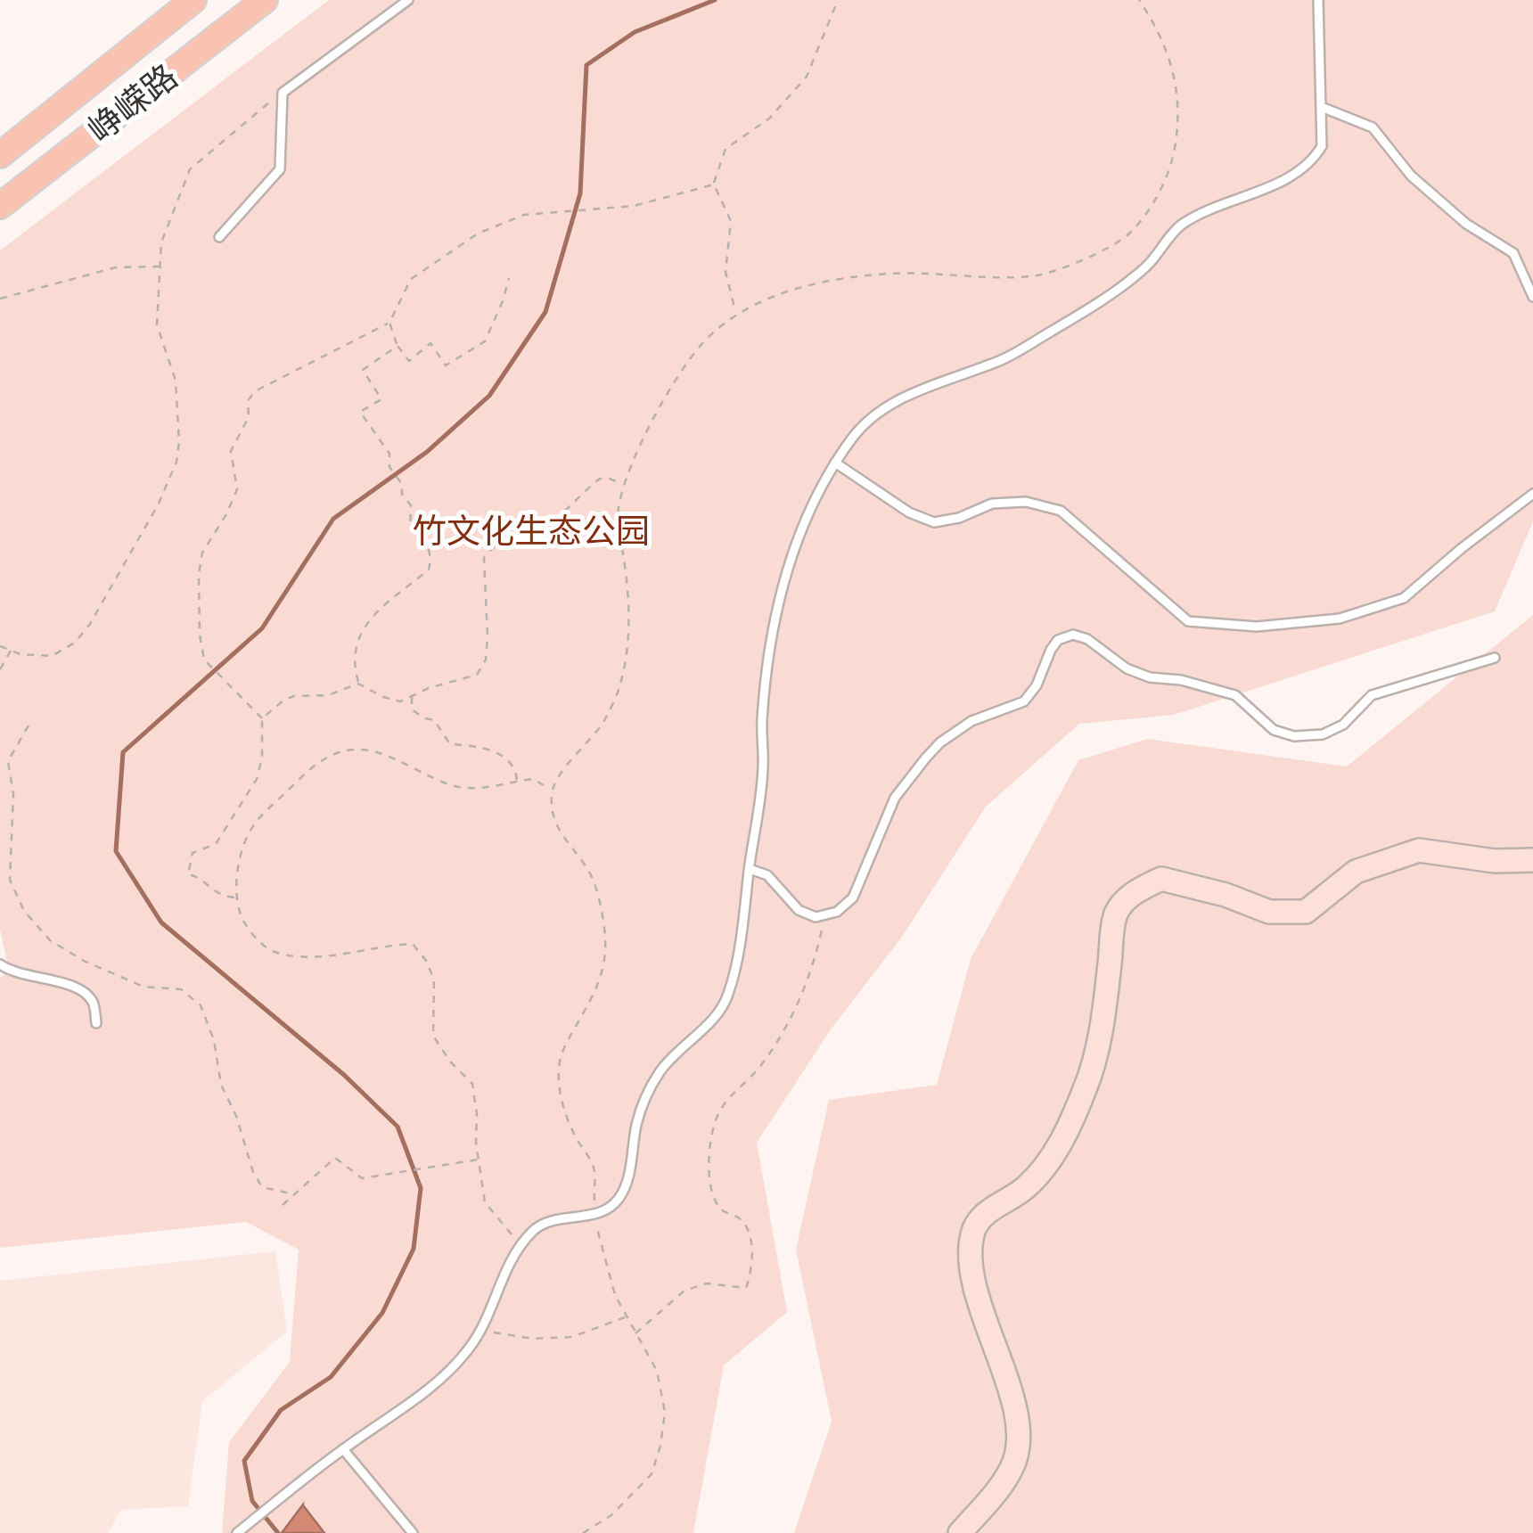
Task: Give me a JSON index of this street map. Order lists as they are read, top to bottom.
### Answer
{
  "streets": {
    "main road": ["峥嵘路"]
  },
  "parks": ["竹文化生态公园"]
}
